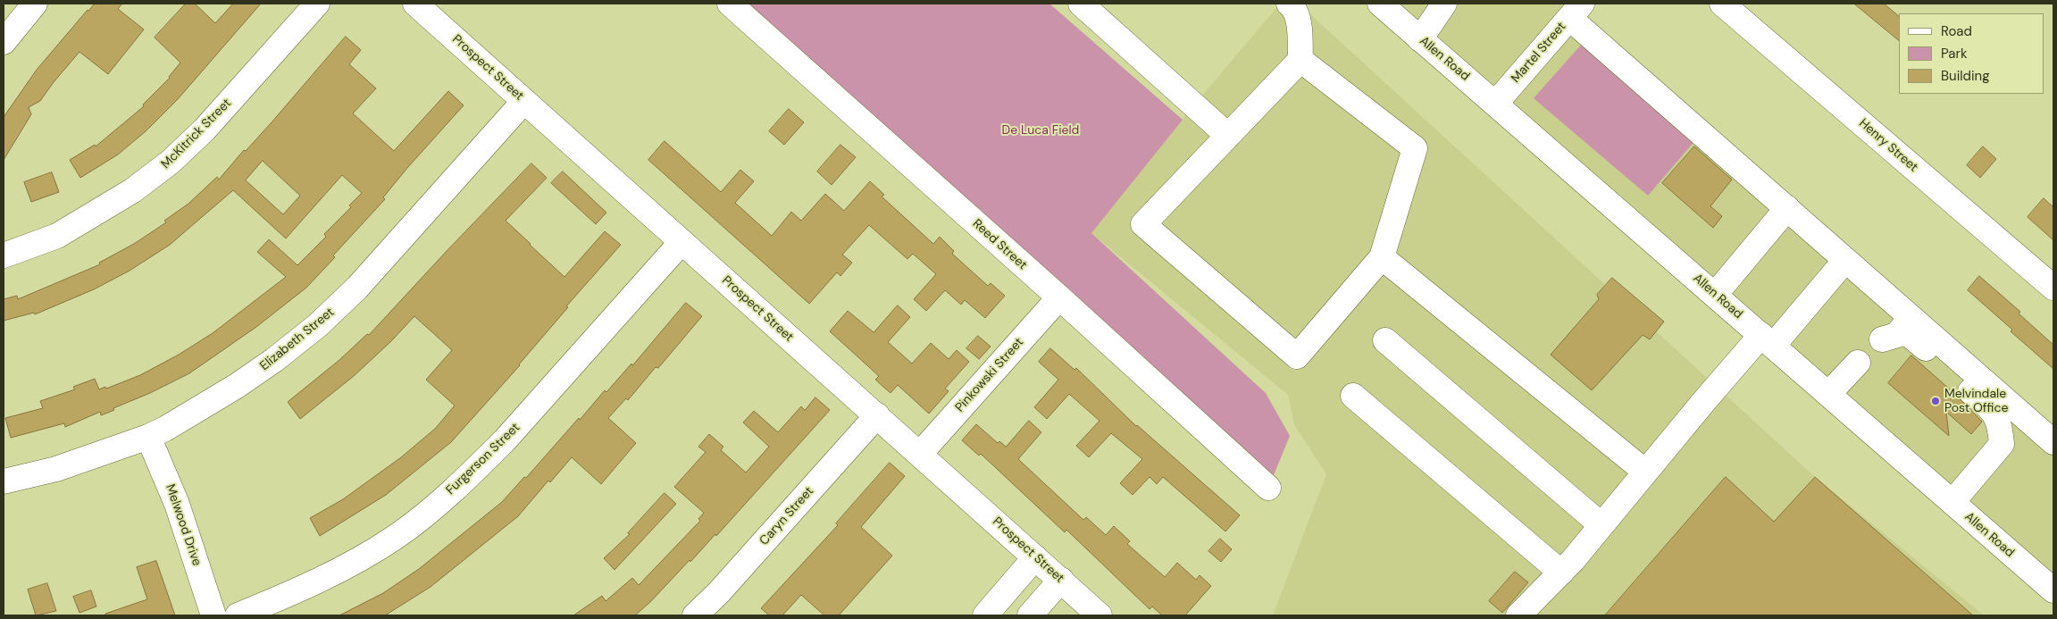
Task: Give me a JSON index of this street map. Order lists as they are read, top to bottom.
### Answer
{
  "streets": {
    "street": [
      "Martel Street",
      "Allen Road",
      "Prospect Street",
      "McKitrick Street",
      "Henry Street",
      "Reed Street",
      "Elizabeth Street",
      "Pinkowski Street",
      "Furgerson Street",
      "Caryn Street",
      "Melwood Drive"
    ]
  },
  "crossings": [
    ["Martel Street", "Allen Road"],
    ["Prospect Street", "Elizabeth Street"],
    ["Prospect Street", "Pinkowski Street"],
    ["Prospect Street", "Furgerson Street"],
    ["Prospect Street", "Caryn Street"],
    ["Reed Street", "Pinkowski Street"],
    ["Elizabeth Street", "Melwood Drive"]
  ],
  "parks": ["De Luca Field"],
  "places": ["Melvindale Post Office"],
  "legend": ["Road", "Park", "Building"]
}
